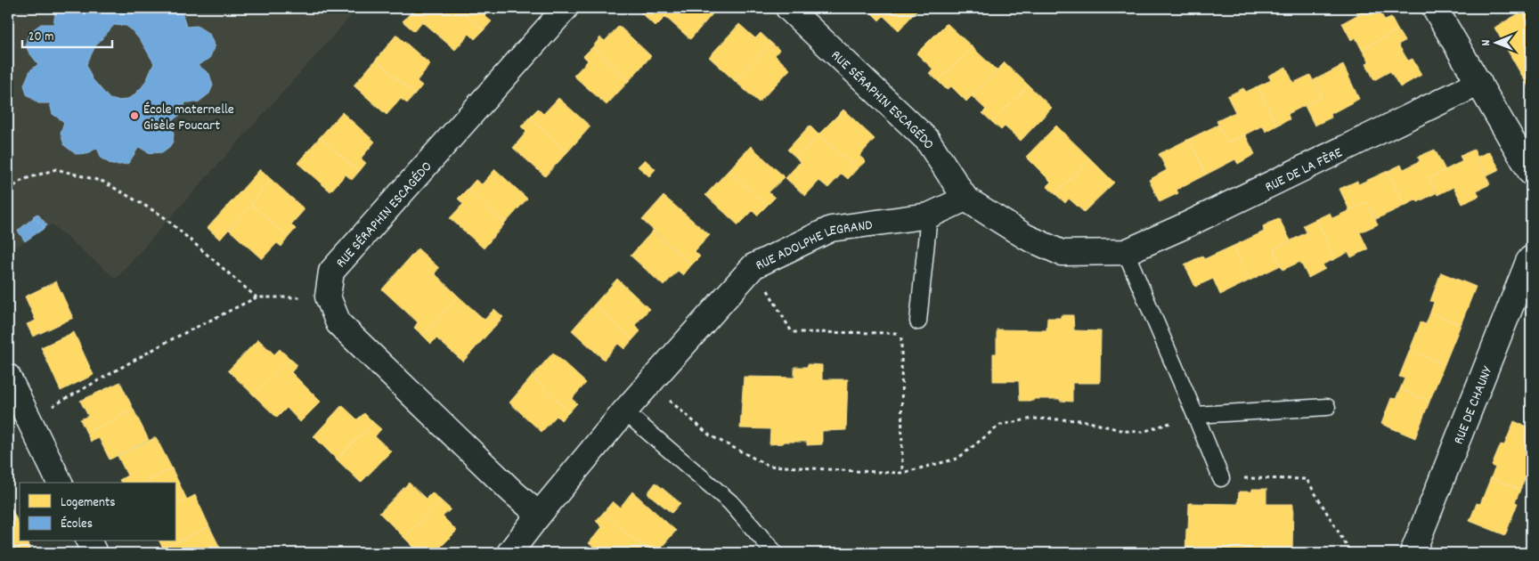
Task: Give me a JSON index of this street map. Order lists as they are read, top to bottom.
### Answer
{
  "streets": {
    "street": [
      "RUE SÉRAPHIN ESCAGÉDO",
      "RUE DE LA FÈRE",
      "RUE ADOLPHE LEGRAND",
      "RUE DE CHAUNY"
    ]
  },
  "crossings": [
    ["RUE SÉRAPHIN ESCAGÉDO", "RUE ADOLPHE LEGRAND"]
  ],
  "places": ["École maternelle Gisèle Foucart"],
  "legend": ["Logements", "Écoles"],
  "scale_bar": "20 m",
  "north": "left"
}
